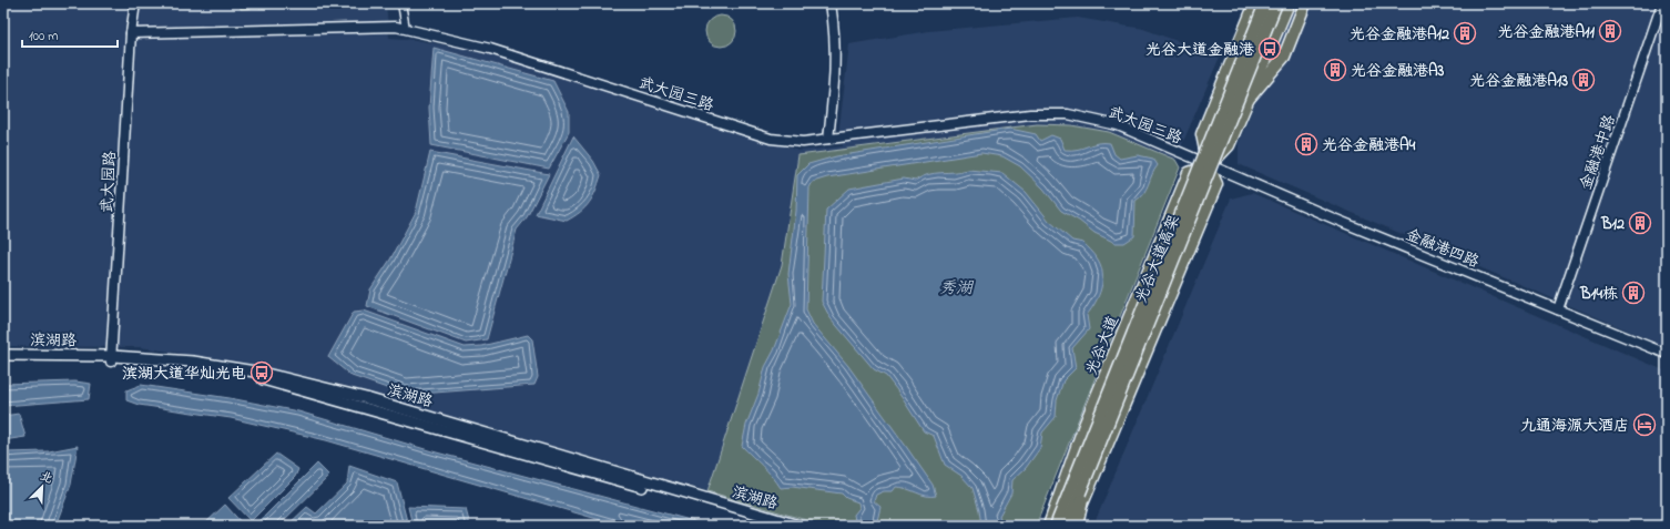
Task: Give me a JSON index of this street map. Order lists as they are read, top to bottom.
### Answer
{
  "streets": {
    "main road": ["光谷大道高架", "滨湖路", "光谷大道"],
    "street": [
      "武大园三路",
      "金融港中路",
      "武大园路",
      "金融港四路"
    ]
  },
  "crossings": [
    ["武大园三路", "武大园路"],
    ["武大园三路", "金融港四路"],
    ["武大园三路", "光谷大道"],
    ["金融港中路", "金融港四路"],
    ["武大园路", "滨湖路"],
    ["金融港四路", "光谷大道"]
  ],
  "water": ["秀湖"],
  "places": {
    "building": [
      "光谷金融港A11",
      "光谷金融港A12",
      "光谷金融港A3",
      "光谷金融港A13",
      "光谷金融港A4",
      "B12",
      "B14栋"
    ],
    "bus stop": ["光谷大道金融港", "滨湖大道华灿光电"],
    "hotel": ["九通海源大酒店"]
  },
  "scale_bar": "100 m",
  "north": "top right"
}
